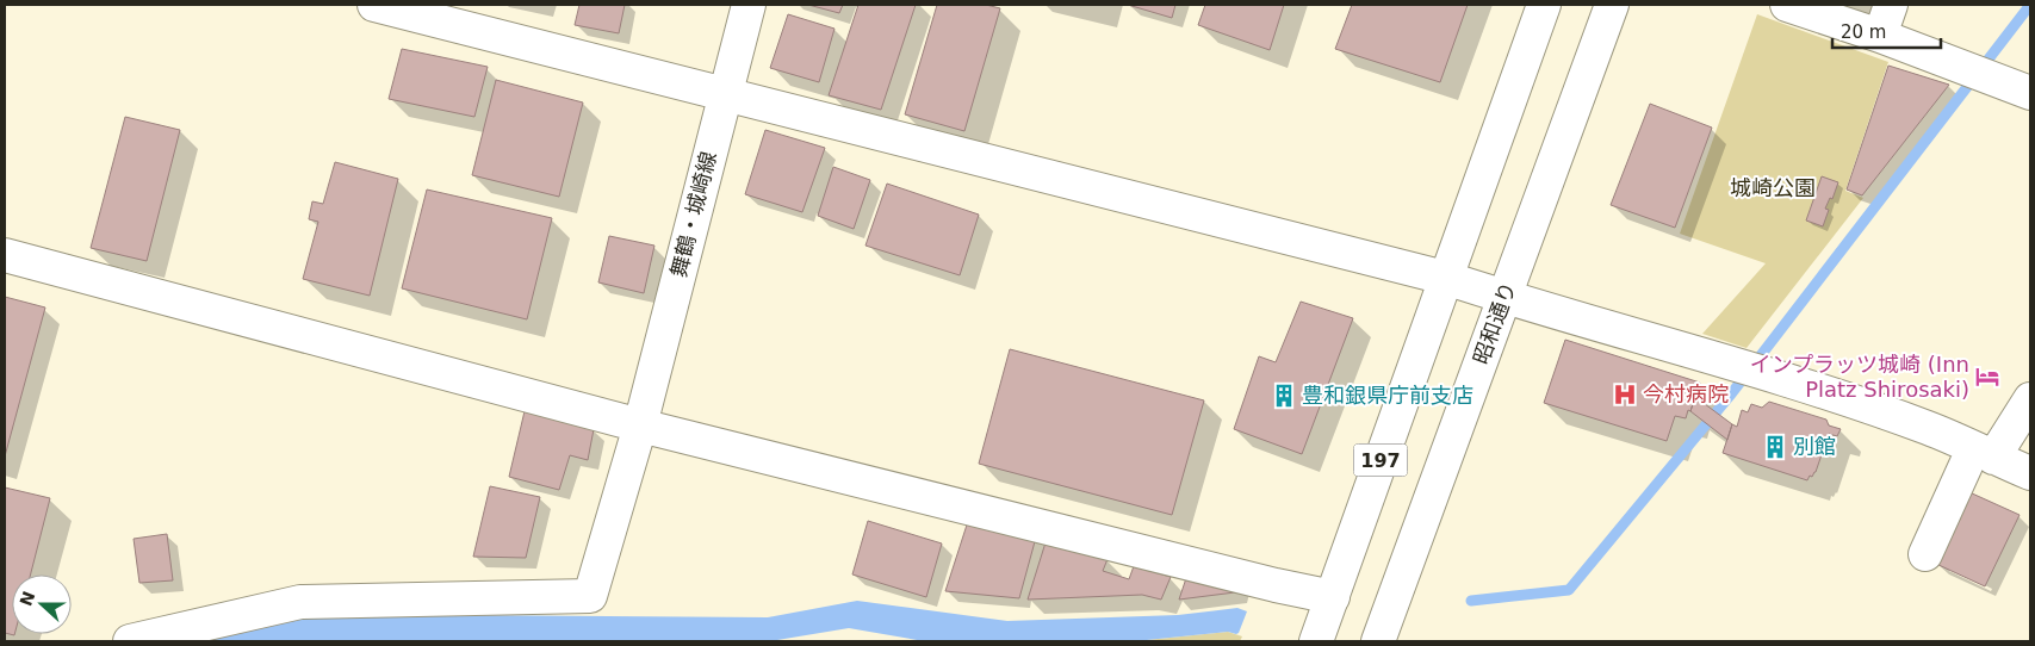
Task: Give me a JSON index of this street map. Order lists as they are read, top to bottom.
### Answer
{
  "streets": {
    "main road": ["舞鶴・城崎線", "昭和通り", "197"]
  },
  "parks": ["城崎公園"],
  "places": {
    "hotel": ["インプラッツ城崎 (Inn Platz Shirosaki)"],
    "hospital": ["今村病院"],
    "building": ["豊和銀県庁前支店", "別館"]
  },
  "scale_bar": "20 m",
  "north": "left"
}
